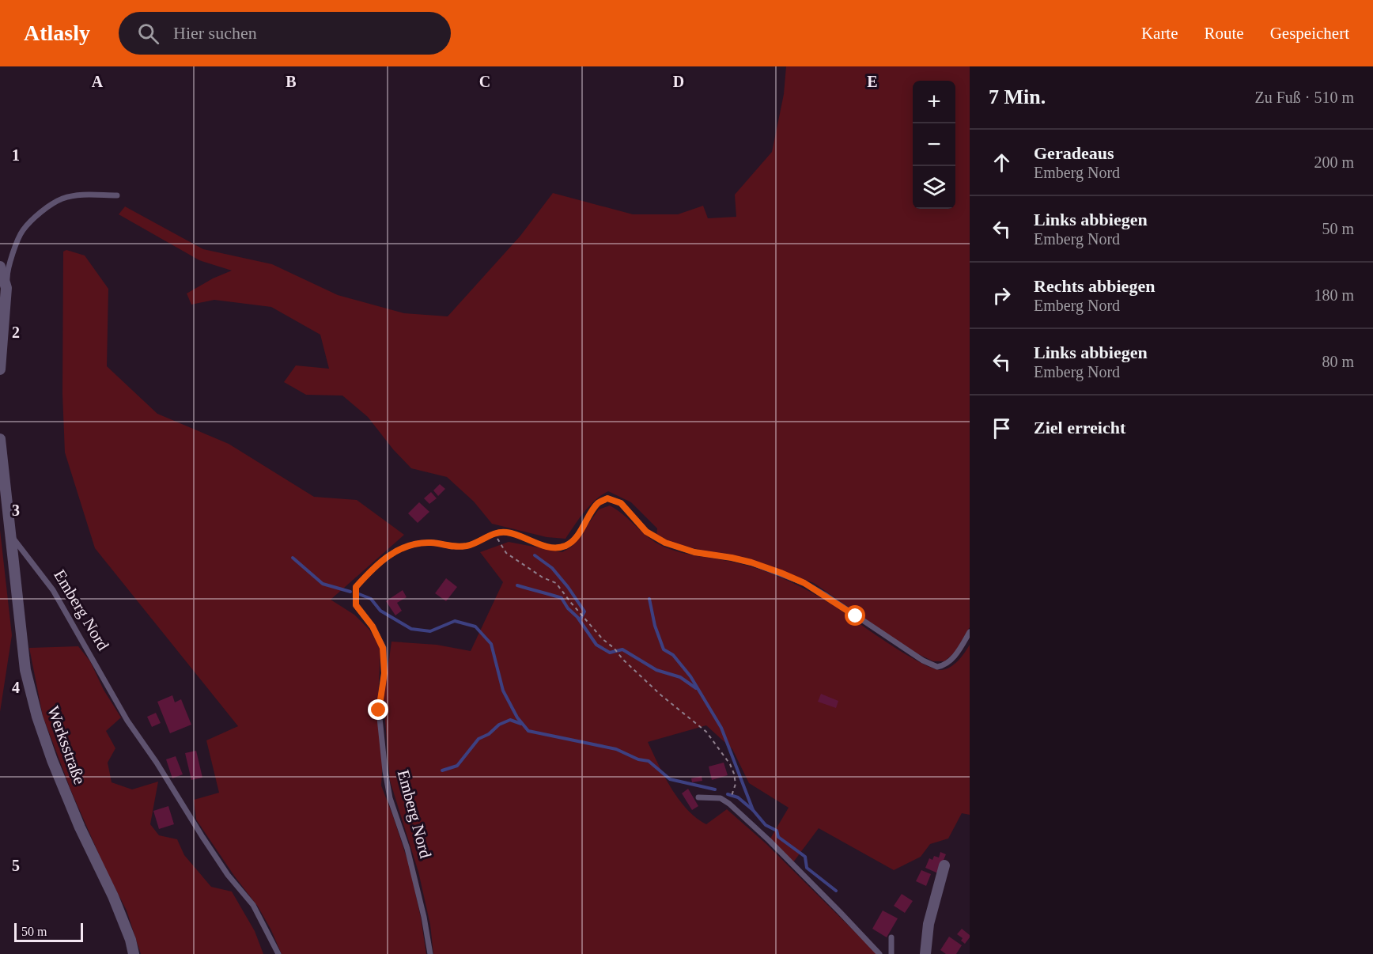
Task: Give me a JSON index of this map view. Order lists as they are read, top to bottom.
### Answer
{
  "streets": {
    "street": ["Werksstraße"],
    "lane": ["Emberg Nord"]
  },
  "crossings": [
    ["Emberg Nord", "Werksstraße"]
  ],
  "scale_bar": "50 m",
  "page": {
    "header": "Atlasly",
    "search": "Hier suchen",
    "nav": ["Karte", "Route", "Gespeichert"],
    "heading": ["7 Min.", "Zu Fuß · 510 m"],
    "map_buttons": ["+", "−"],
    "list": [
      ["Geradeaus", "Emberg Nord", "200 m"],
      ["Links abbiegen", "Emberg Nord", "50 m"],
      ["Rechts abbiegen", "Emberg Nord", "180 m"],
      ["Links abbiegen", "Emberg Nord", "80 m"],
      "Ziel erreicht"
    ],
    "scale": "50 m"
  },
  "grid": {
    "columns": [
      "A",
      "B",
      "C",
      "D",
      "E"
    ],
    "rows": [
      "1",
      "2",
      "3",
      "4",
      "5"
    ]
  }
}
